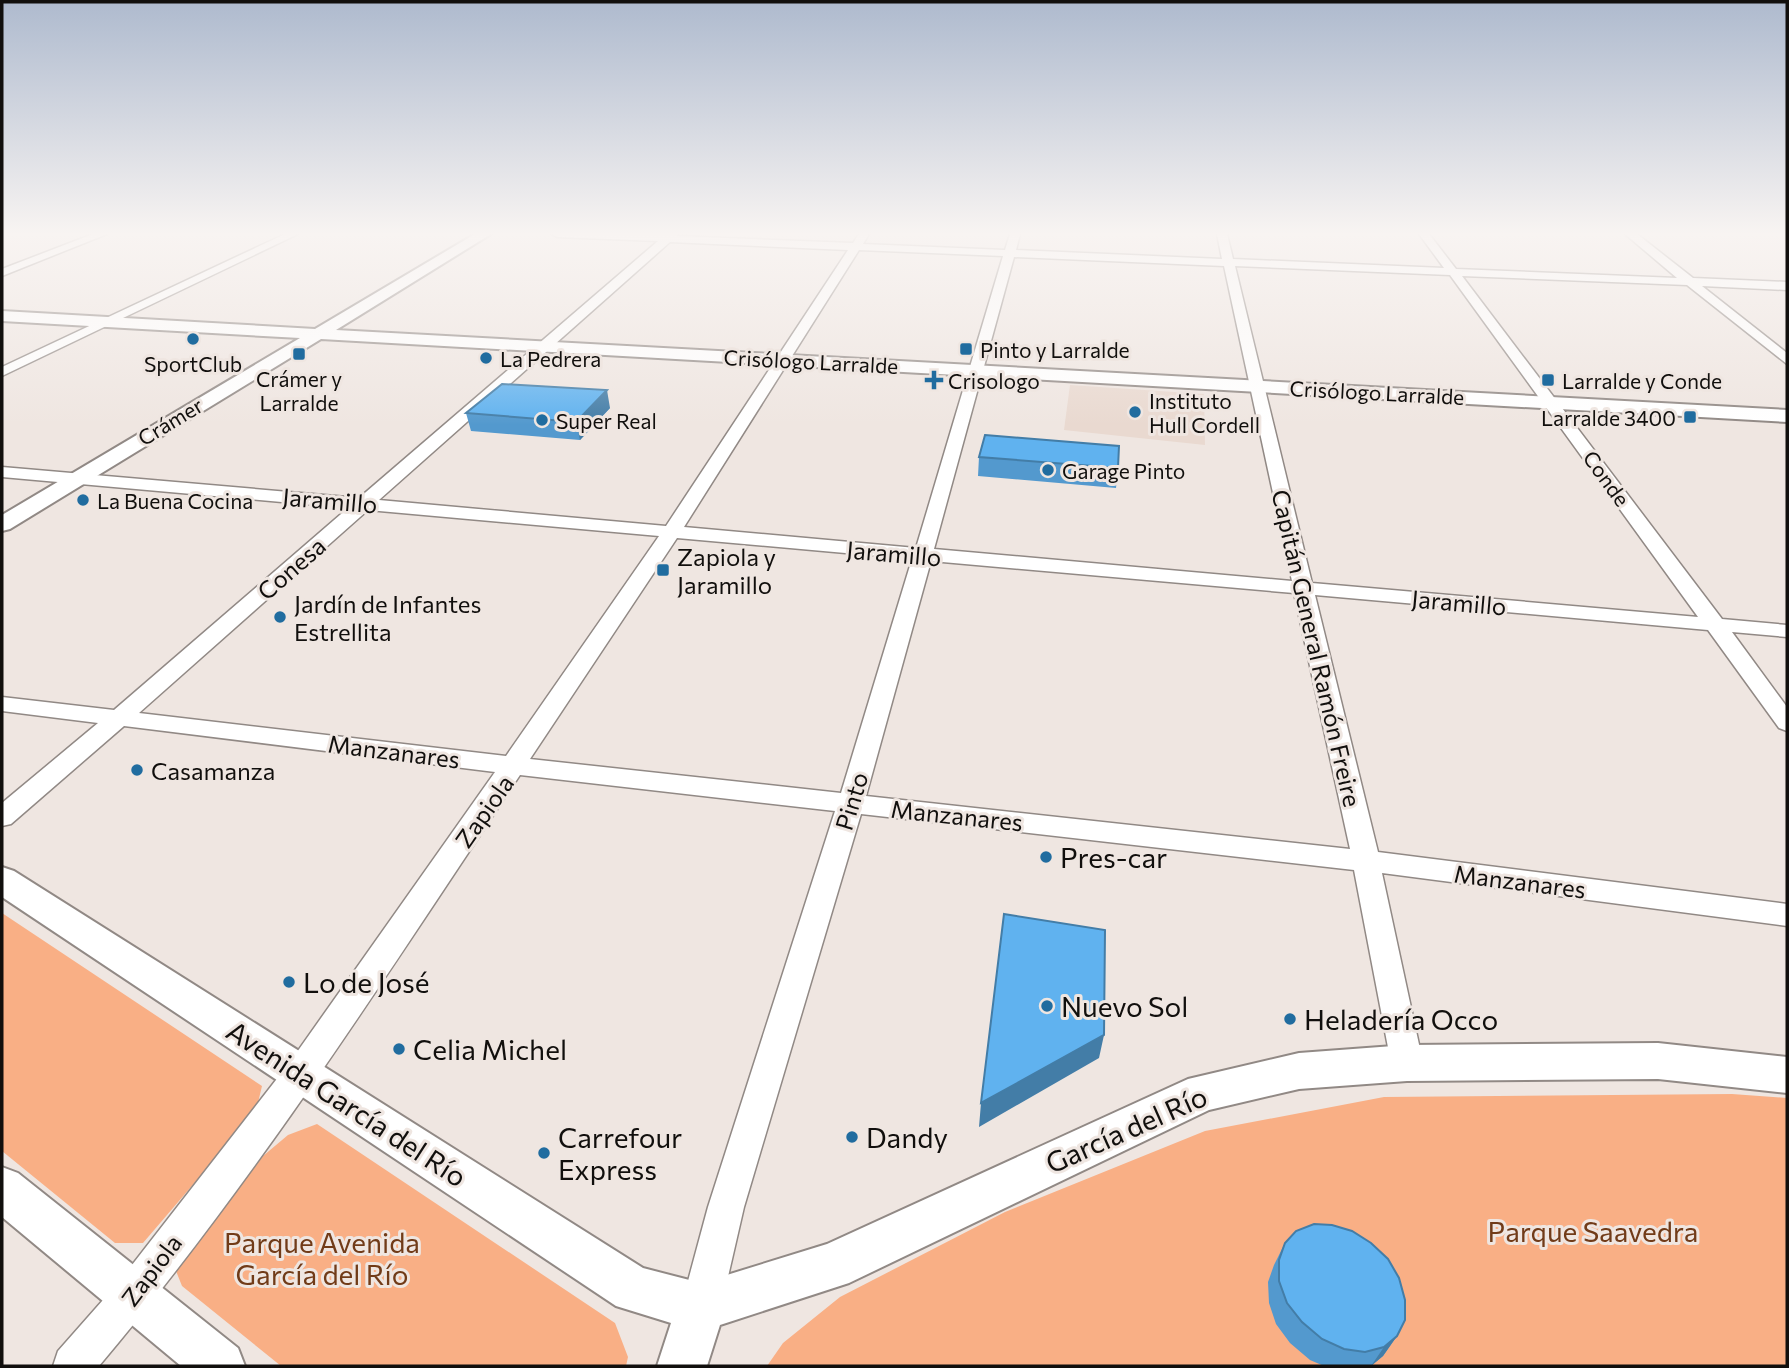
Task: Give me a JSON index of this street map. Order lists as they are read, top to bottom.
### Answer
{
  "streets": {
    "street": [
      "Crisólogo Larralde",
      "Crámer",
      "Conde",
      "Jaramillo",
      "Conesa",
      "Capitán General Ramón Freire",
      "Manzanares",
      "Pinto",
      "Zapiola",
      "Avenida García del Río",
      "García del Río"
    ]
  },
  "crossings": [
    ["Crisólogo Larralde", "Crámer"],
    ["Crisólogo Larralde", "Conde"],
    ["Crisólogo Larralde", "Conesa"],
    ["Crisólogo Larralde", "Capitán General Ramón Freire"],
    ["Crisólogo Larralde", "Pinto"],
    ["Crisólogo Larralde", "Zapiola"],
    ["Crámer", "Jaramillo"],
    ["Conde", "Jaramillo"],
    ["Jaramillo", "Conesa"],
    ["Jaramillo", "Capitán General Ramón Freire"],
    ["Jaramillo", "Pinto"],
    ["Jaramillo", "Zapiola"],
    ["Conesa", "Manzanares"],
    ["Capitán General Ramón Freire", "Manzanares"],
    ["Capitán General Ramón Freire", "García del Río"],
    ["Manzanares", "Pinto"],
    ["Manzanares", "Zapiola"],
    ["Pinto", "Avenida García del Río"],
    ["Pinto", "García del Río"],
    ["Zapiola", "Avenida García del Río"],
    ["Avenida García del Río", "García del Río"]
  ],
  "parks": ["Parque Saavedra", "Parque Avenida García del Río"],
  "places": {
    "other": [
      "SportClub",
      "La Pedrera",
      "Instituto Hull Cordell",
      "Super Real",
      "Garage Pinto",
      "La Buena Cocina",
      "Jardín de Infantes Estrellita",
      "Casamanza",
      "Pres-car",
      "Lo de José",
      "Nuevo Sol",
      "Heladería Occo",
      "Celia Michel",
      "Dandy",
      "Carrefour Express"
    ],
    "transit": [
      "Pinto y Larralde",
      "Crámer y Larralde",
      "Larralde y Conde",
      "Larralde 3400",
      "Zapiola y Jaramillo"
    ],
    "health": ["Crisologo"]
  }
}
